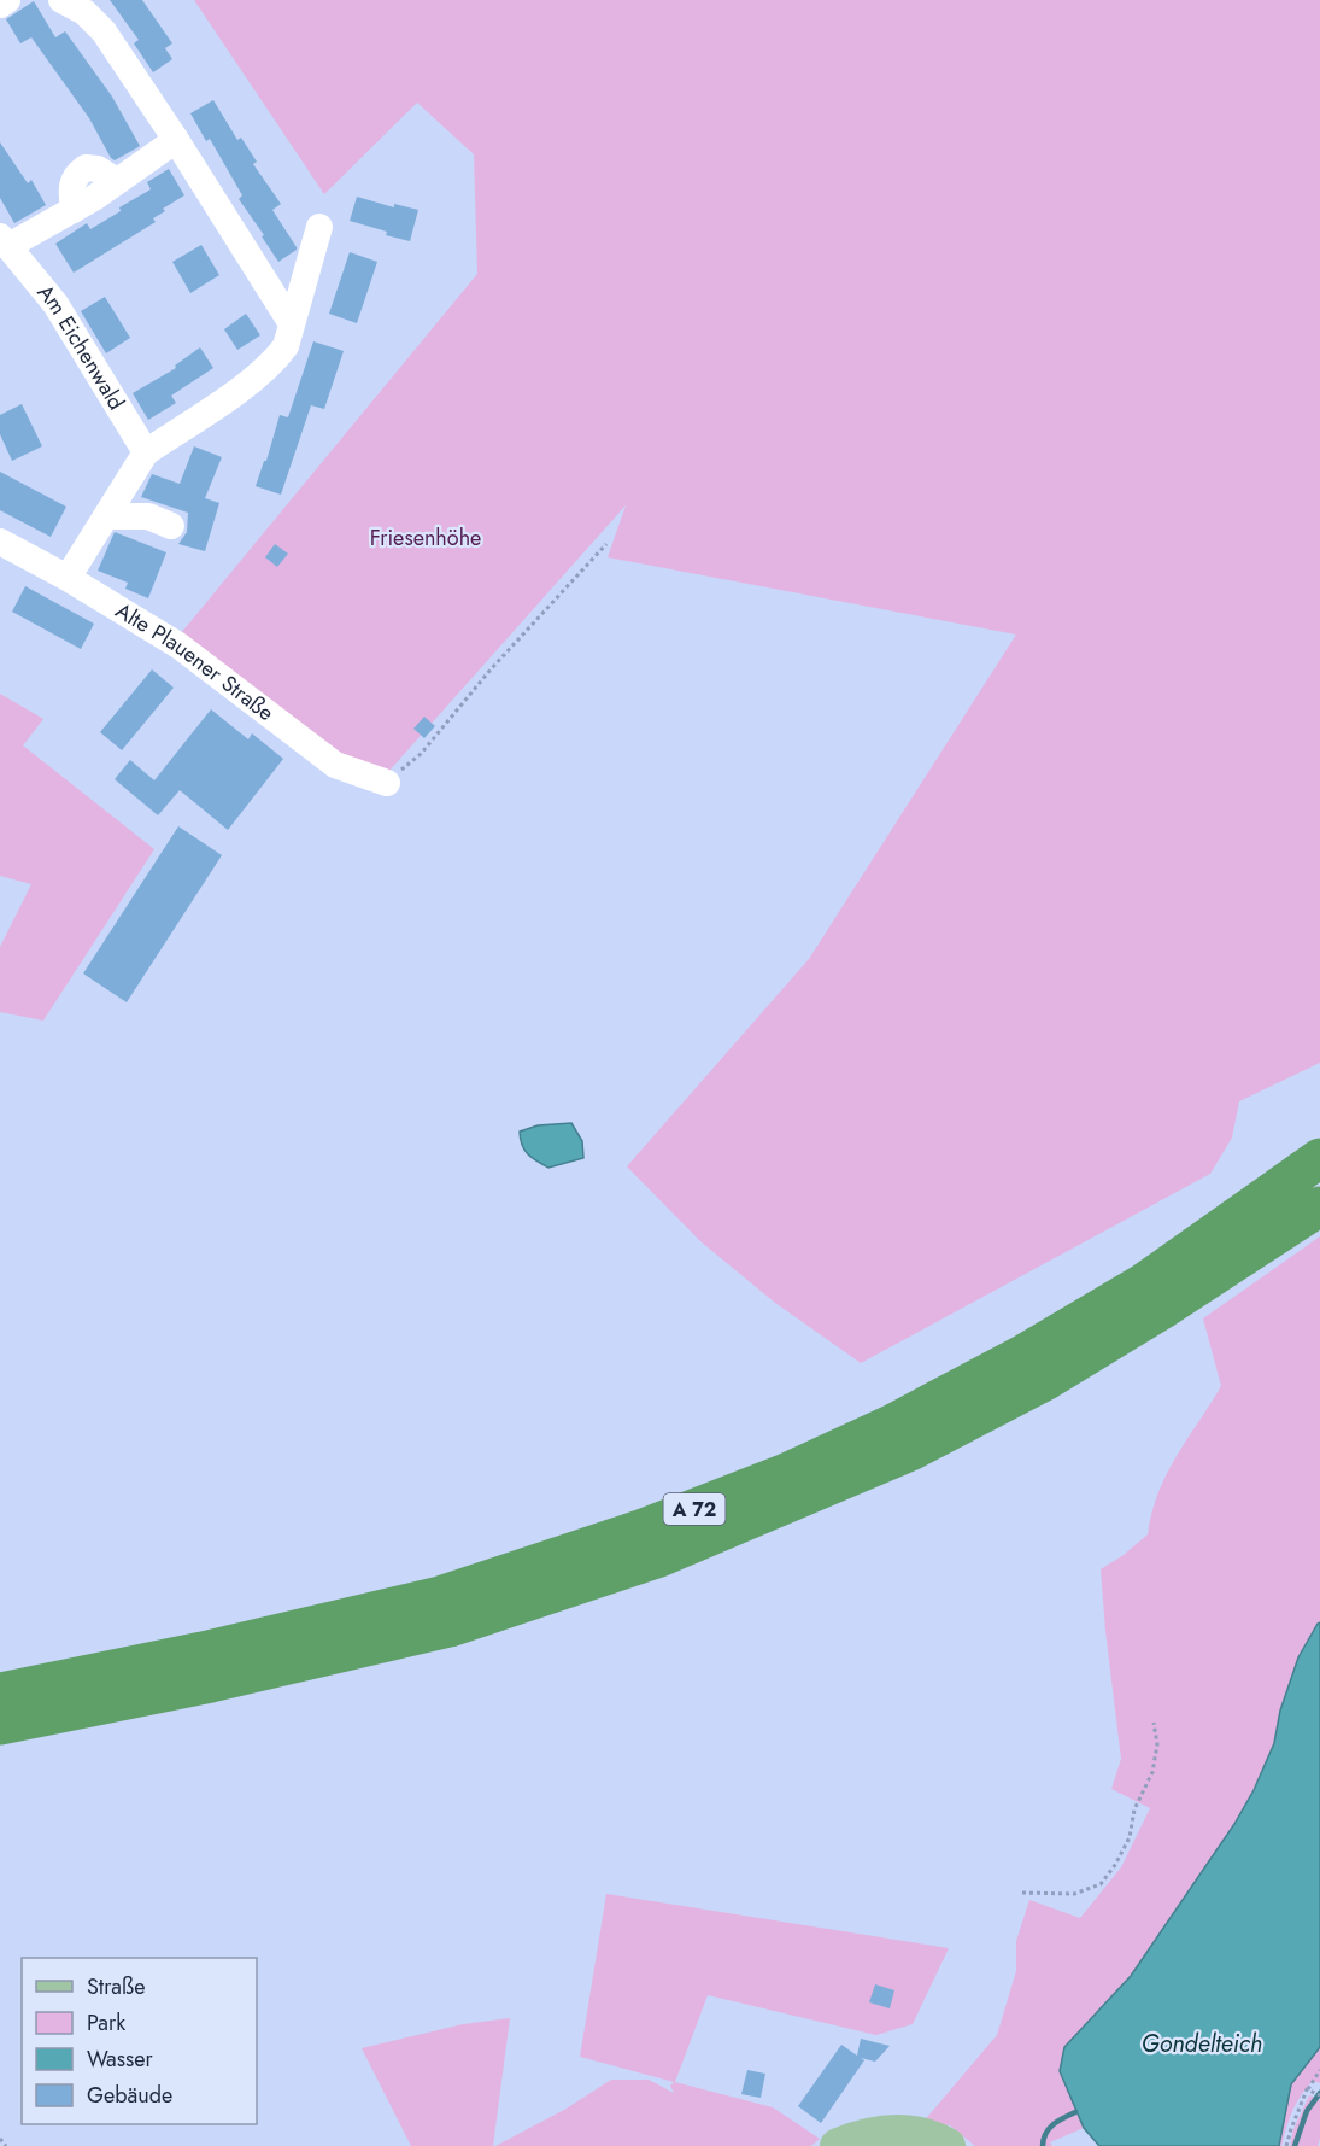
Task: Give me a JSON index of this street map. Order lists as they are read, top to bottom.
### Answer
{
  "streets": {
    "highway": ["A 72"],
    "street": ["Am Eichenwald", "Alte Plauener Straße"]
  },
  "water": ["Gondelteich"],
  "parks": ["Friesenhöhe"],
  "legend": [
    "Straße",
    "Park",
    "Wasser",
    "Gebäude"
  ]
}
